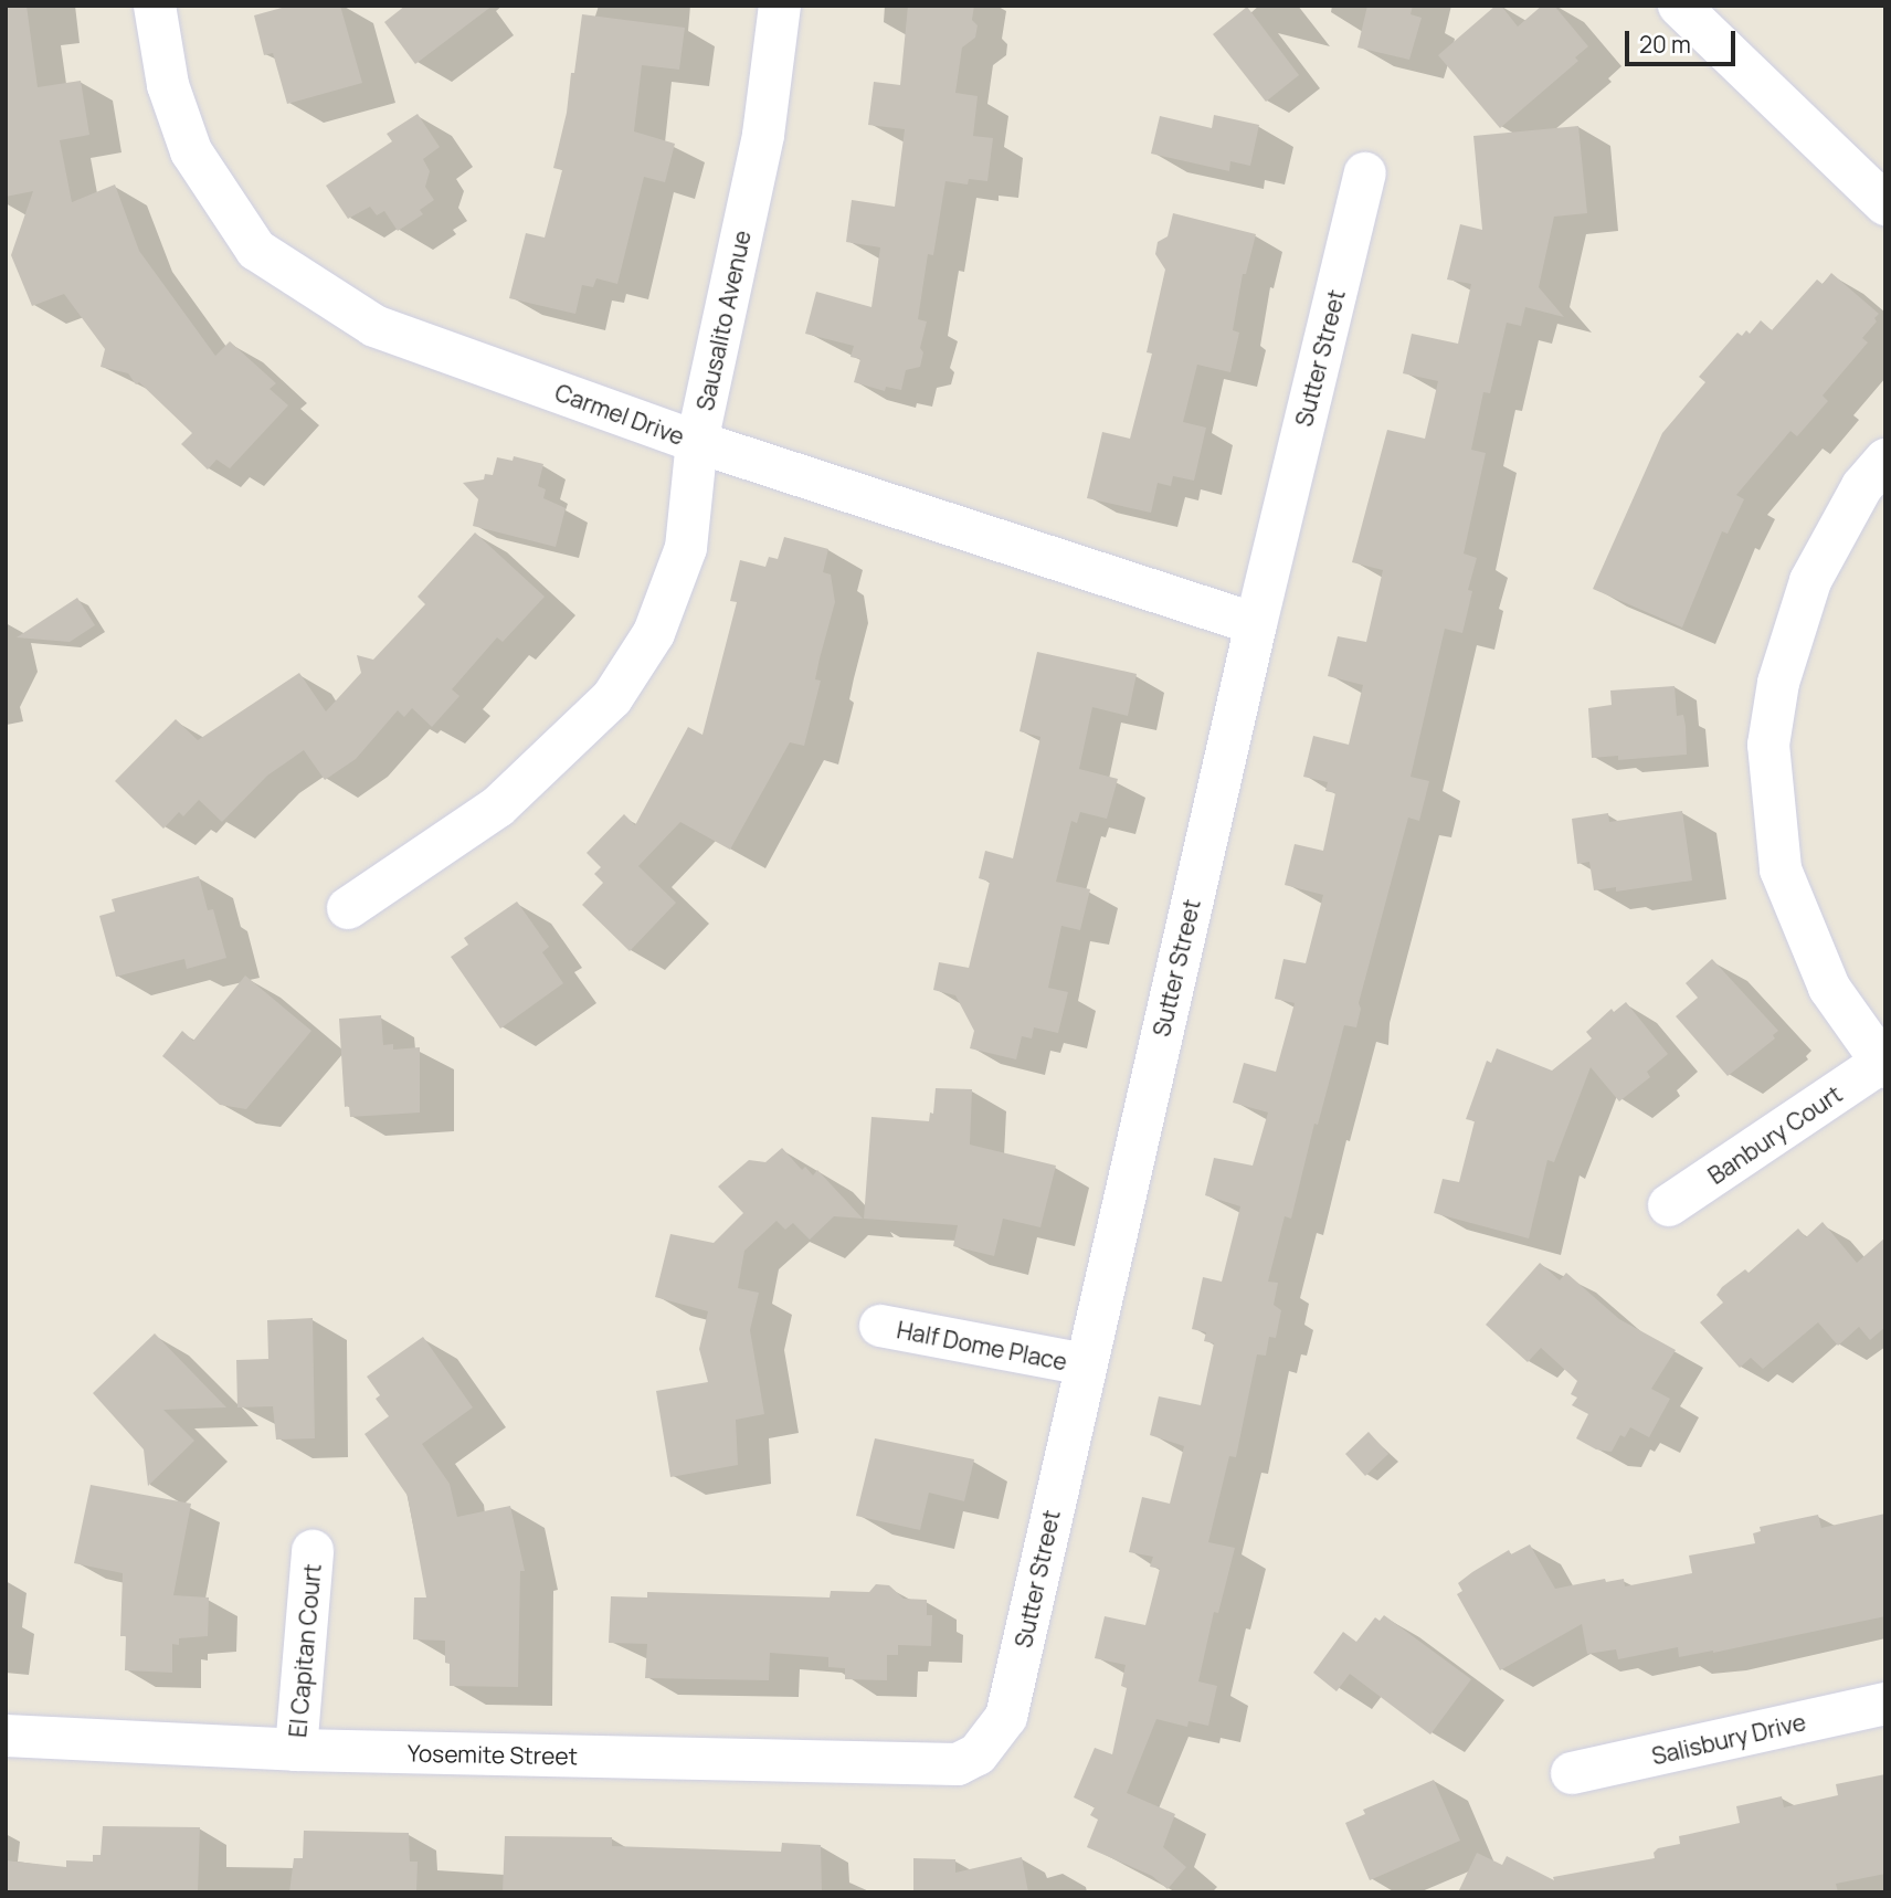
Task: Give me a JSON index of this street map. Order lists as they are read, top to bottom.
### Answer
{
  "streets": {
    "street": [
      "Sausalito Avenue",
      "Sutter Street",
      "Carmel Drive",
      "Banbury Court",
      "Half Dome Place",
      "El Capitan Court",
      "Salisbury Drive",
      "Yosemite Street"
    ]
  },
  "crossings": [
    ["Sausalito Avenue", "Carmel Drive"],
    ["Sutter Street", "Carmel Drive"],
    ["Sutter Street", "Half Dome Place"],
    ["Sutter Street", "Yosemite Street"],
    ["El Capitan Court", "Yosemite Street"]
  ],
  "scale_bar": "20 m"
}
